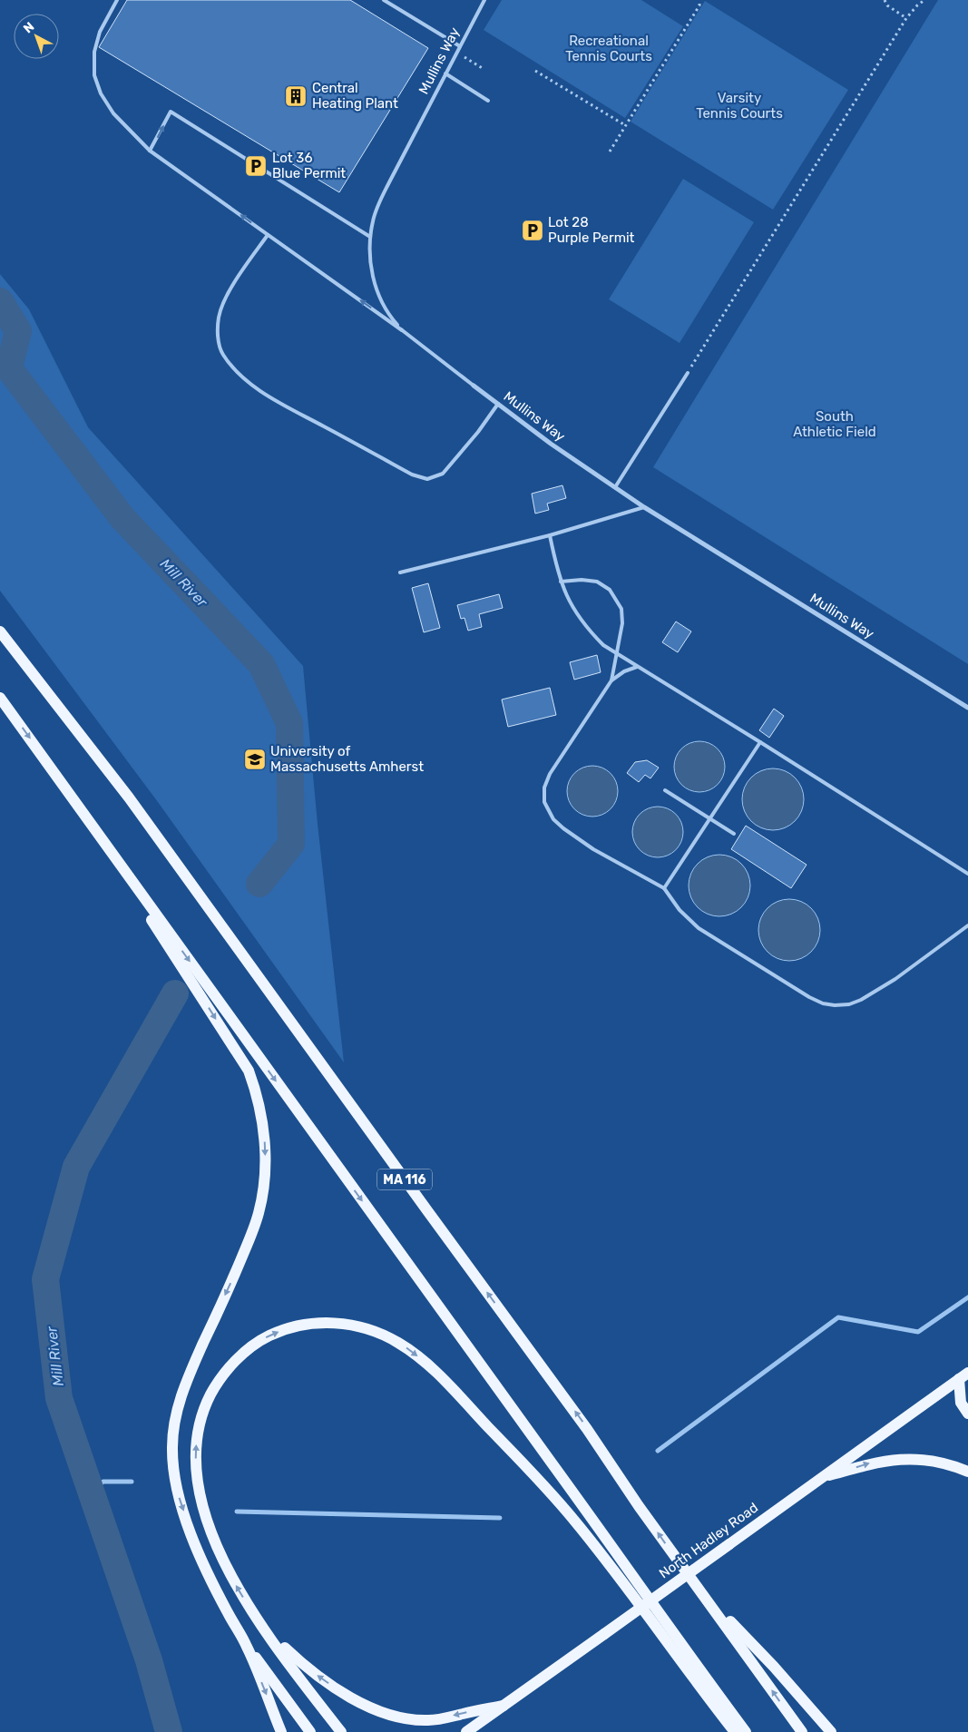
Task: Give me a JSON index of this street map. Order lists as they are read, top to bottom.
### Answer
{
  "streets": {
    "main road": ["MA 116", "North Hadley Road"],
    "street": ["Mullins Way"]
  },
  "water": ["Mill River"],
  "parks": ["Recreational Tennis Courts", "Varsity Tennis Courts", "South Athletic Field"],
  "places": {
    "building": ["Central Heating Plant"],
    "parking": ["Lot 36 Blue Permit", "Lot 28 Purple Permit"],
    "school or university": ["University of Massachusetts Amherst"]
  },
  "north": "top left"
}
